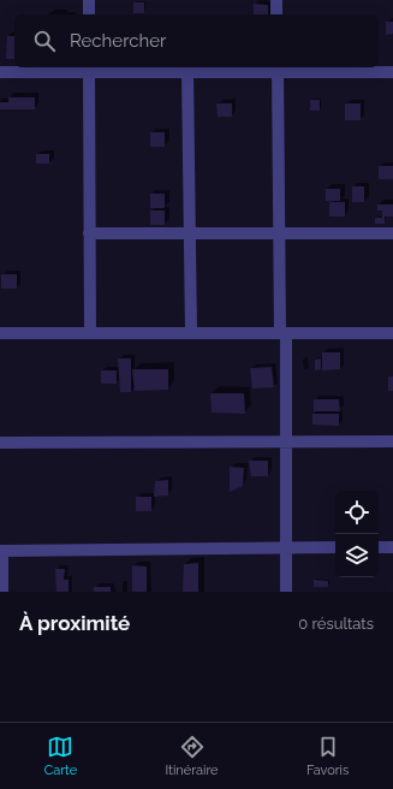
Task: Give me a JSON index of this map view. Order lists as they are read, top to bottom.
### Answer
{
  "page": {
    "search": "Rechercher",
    "heading": ["À proximité", "0 résultats"],
    "nav": ["Carte", "Itinéraire", "Favoris"]
  }
}
